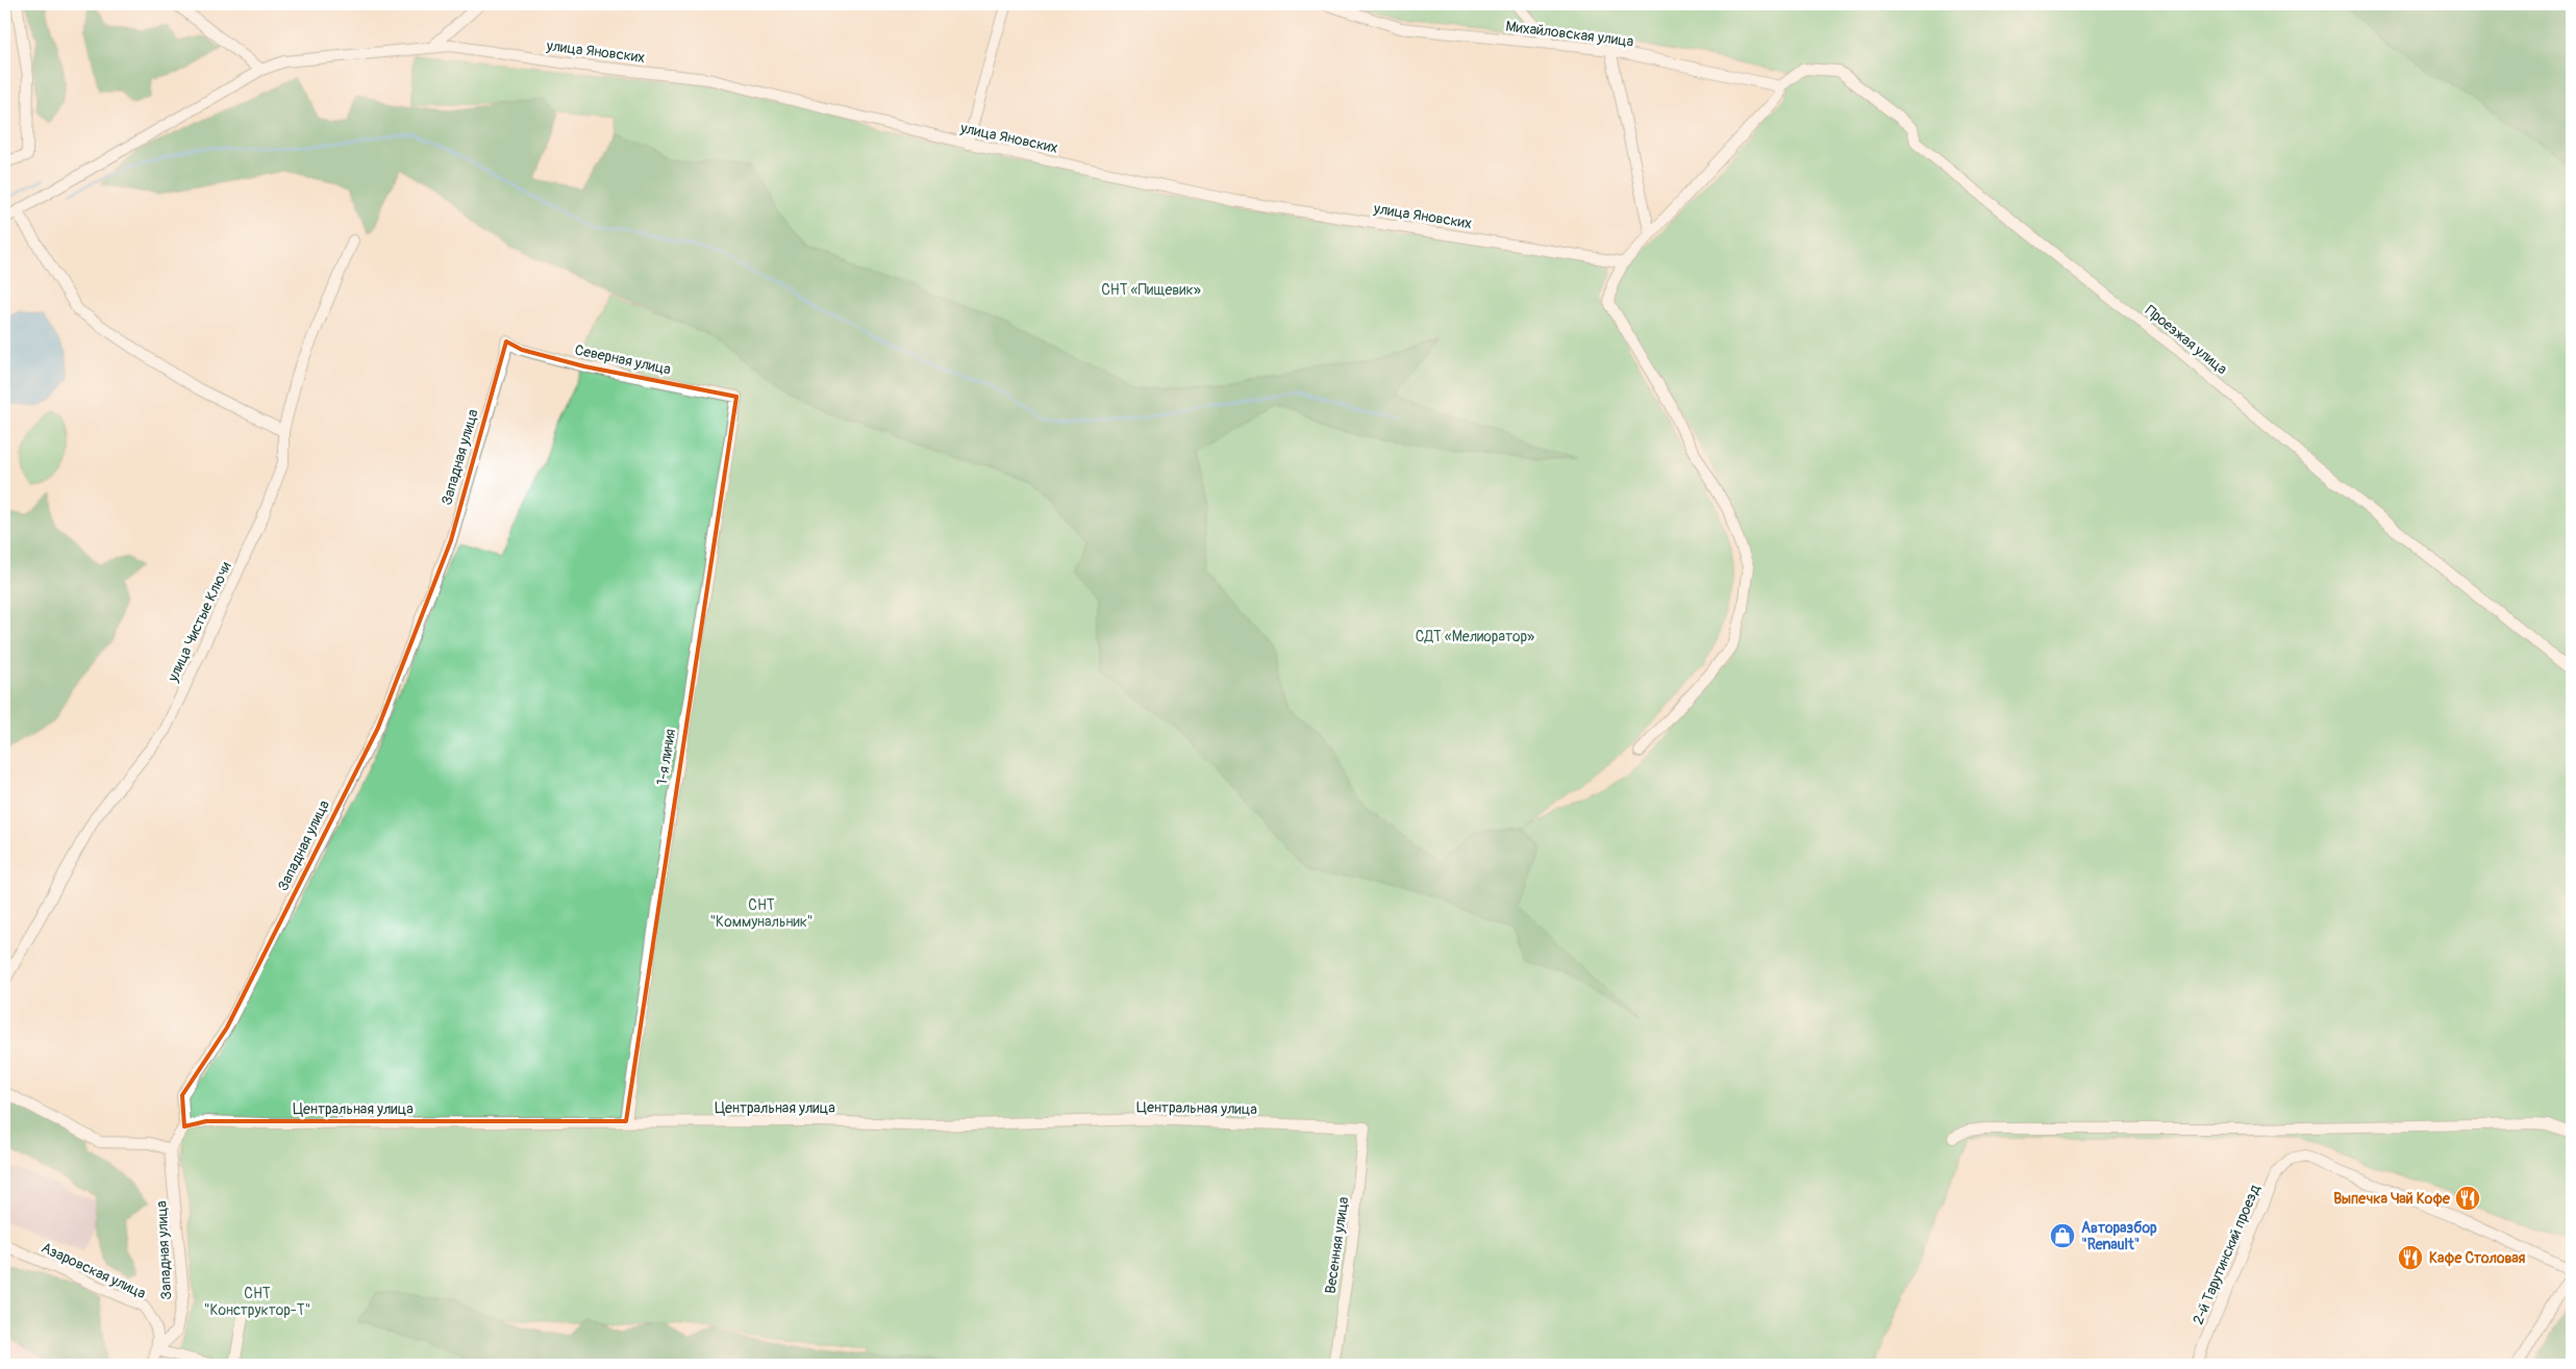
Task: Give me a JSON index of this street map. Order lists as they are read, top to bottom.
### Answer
{
  "streets": {
    "street": [
      "Михайловская улица",
      "улица Яновских",
      "Проезжая улица",
      "Северная улица",
      "Западная улица",
      "улица Чистые Ключи",
      "1-я линия",
      "Центральная улица",
      "Весенняя улица",
      "2-й Тарутинский проезд",
      "Азаровская улица"
    ]
  },
  "crossings": [
    ["Михайловская улица", "Проезжая улица"],
    ["Северная улица", "Западная улица"],
    ["Северная улица", "1-я линия"],
    ["Западная улица", "Центральная улица"],
    ["Западная улица", "Азаровская улица"],
    ["1-я линия", "Центральная улица"],
    ["Центральная улица", "Весенняя улица"]
  ],
  "parks": [
    "СНТ «Пищевик»",
    "СДТ «Мелиоратор»",
    "СНТ \"Коммунальник\"",
    "СНТ \"Конструктор-Т\""
  ],
  "places": {
    "restaurant": ["Выпечка Чай Кофе", "Кафе Столовая"],
    "shop": ["Авторазбор \"Renault\""]
  }
}
